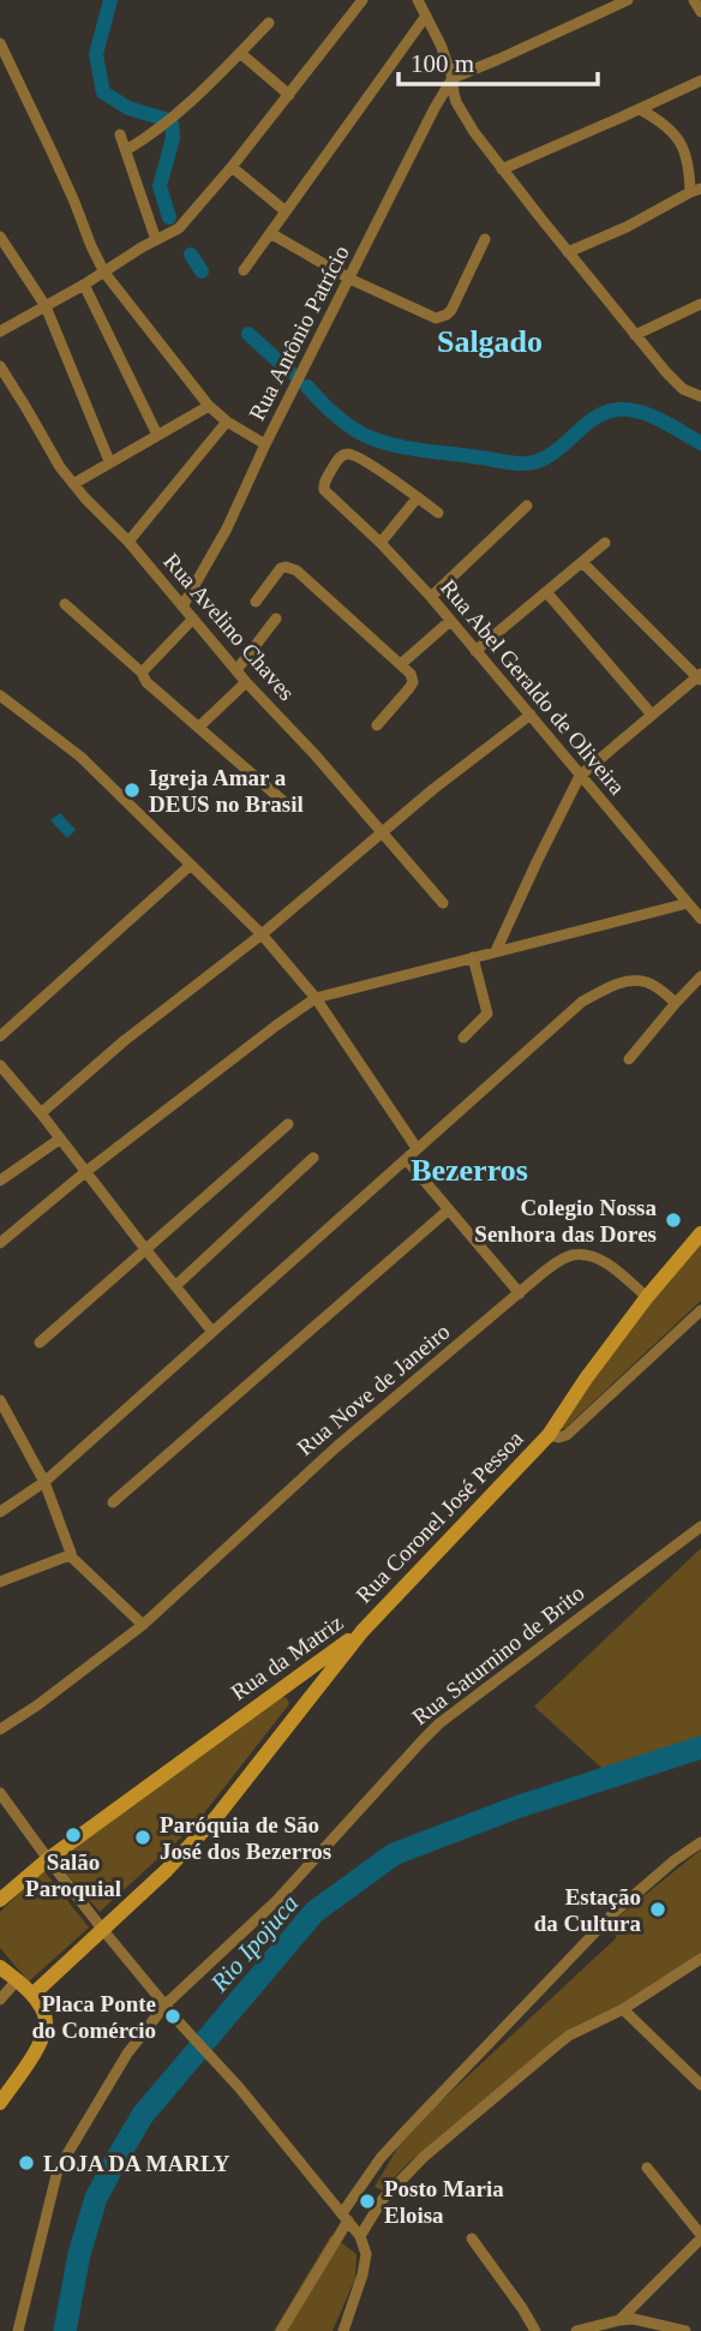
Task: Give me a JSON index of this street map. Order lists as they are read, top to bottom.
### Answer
{
  "streets": {
    "main road": ["Rua Coronel José Pessoa", "Rua da Matriz"],
    "street": [
      "Rua Antônio Patrício",
      "Rua Avelino Chaves",
      "Rua Abel Geraldo de Oliveira",
      "Rua Nove de Janeiro",
      "Rua Saturnino de Brito"
    ]
  },
  "crossings": [
    ["Rua Antônio Patrício", "Rua Avelino Chaves"],
    ["Rua Nove de Janeiro", "Rua Coronel José Pessoa"],
    ["Rua Coronel José Pessoa", "Rua da Matriz"]
  ],
  "districts": ["Salgado", "Bezerros"],
  "water": ["Rio Ipojuca"],
  "places": [
    "Igreja Amar a DEUS no Brasil",
    "Colegio Nossa Senhora das Dores",
    "Salão Paroquial",
    "Paróquia de São José dos Bezerros",
    "Estação da Cultura",
    "Placa Ponte do Comércio",
    "LOJA DA MARLY",
    "Posto Maria Eloisa"
  ],
  "scale_bar": "100 m"
}
